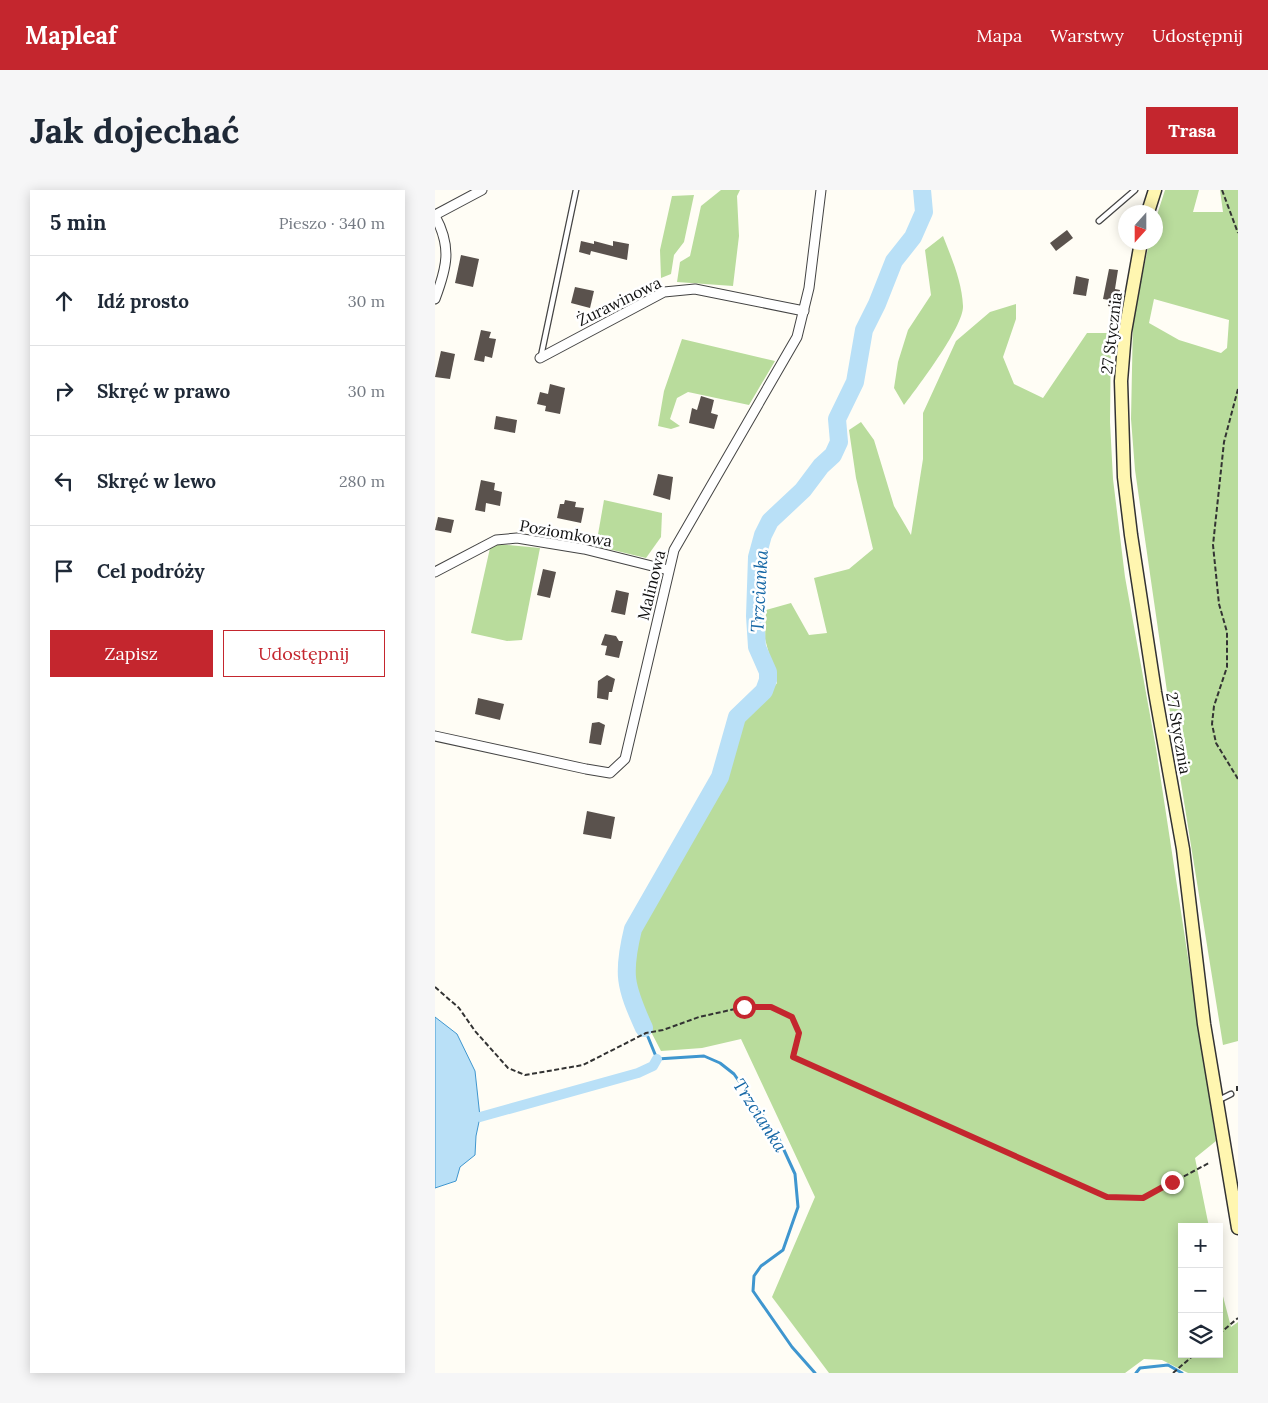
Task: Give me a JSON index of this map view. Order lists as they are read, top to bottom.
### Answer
{
  "streets": {
    "main road": ["27 Stycznia"],
    "street": ["Żurawinowa", "Poziomkowa", "Malinowa"]
  },
  "crossings": [
    ["Żurawinowa", "Malinowa"],
    ["Poziomkowa", "Malinowa"]
  ],
  "water": ["Trzcianka"],
  "north": "bottom",
  "page": {
    "header": "Mapleaf",
    "nav": ["Mapa", "Warstwy", "Udostępnij"],
    "buttons": [
      "Trasa",
      ["Zapisz", "Udostępnij"]
    ],
    "title": "Jak dojechać",
    "heading": ["5 min", "Pieszo · 340 m"],
    "list": [
      ["Idź prosto", "30 m"],
      ["Skręć w prawo", "30 m"],
      ["Skręć w lewo", "280 m"],
      "Cel podróży"
    ],
    "map_buttons": ["+", "−"]
  }
}
